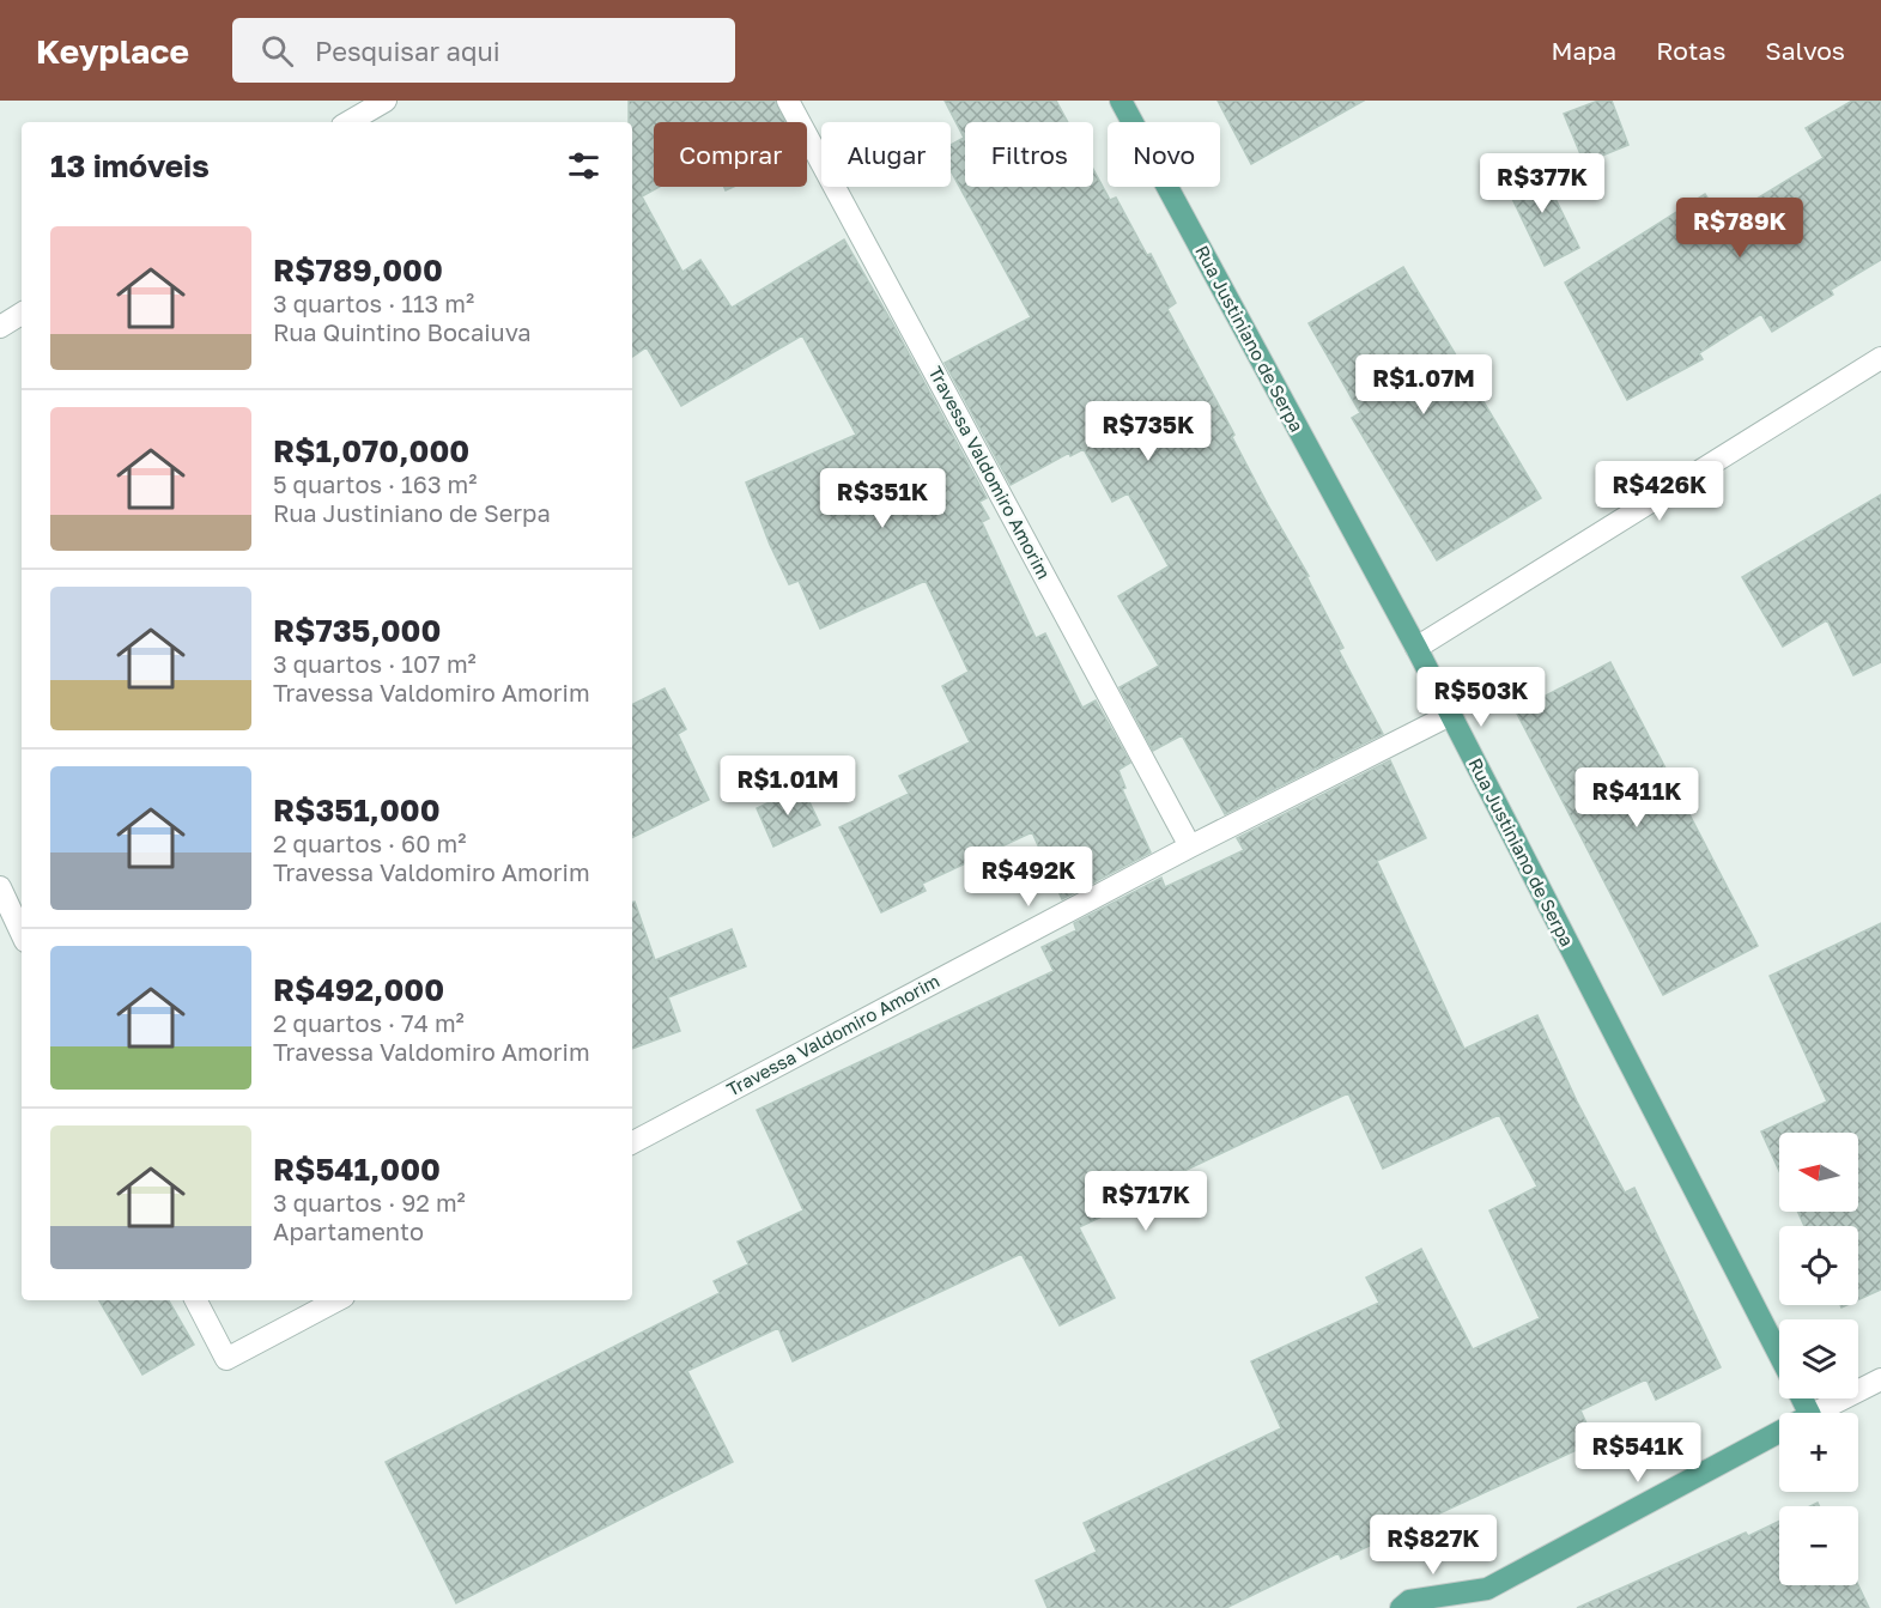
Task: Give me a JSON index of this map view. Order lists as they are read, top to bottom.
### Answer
{
  "streets": {
    "main road": ["Rua Justiniano de Serpa"],
    "street": ["Travessa Valdomiro Amorim"]
  },
  "crossings": [
    ["Rua Justiniano de Serpa", "Travessa Valdomiro Amorim"]
  ],
  "north": "left",
  "page": {
    "header": "Keyplace",
    "search": "Pesquisar aqui",
    "nav": ["Mapa", "Rotas", "Salvos"],
    "chip": [
      "Comprar",
      "Alugar",
      "Filtros",
      "Novo"
    ],
    "heading": "13 imóveis",
    "price": [
      "R$377K",
      "R$789K",
      "R$1.07M",
      "R$735K",
      "R$426K",
      "R$351K",
      "R$503K",
      "R$1.01M",
      "R$411K",
      "R$492K",
      "R$717K",
      "R$541K",
      "R$827K"
    ],
    "list": [
      {
        "name": "R$789,000",
        "note": "3 quartos · 113 m² · Rua Quintino Bocaiuva"
      },
      {
        "name": "R$1,070,000",
        "note": "5 quartos · 163 m² · Rua Justiniano de Serpa"
      },
      {
        "name": "R$735,000",
        "note": "3 quartos · 107 m² · Travessa Valdomiro Amorim"
      },
      {
        "name": "R$351,000",
        "note": "2 quartos · 60 m² · Travessa Valdomiro Amorim"
      },
      {
        "name": "R$492,000",
        "note": "2 quartos · 74 m² · Travessa Valdomiro Amorim"
      },
      {
        "name": "R$541,000",
        "note": "3 quartos · 92 m² · Apartamento"
      }
    ],
    "map_buttons": ["+", "−"]
  }
}
